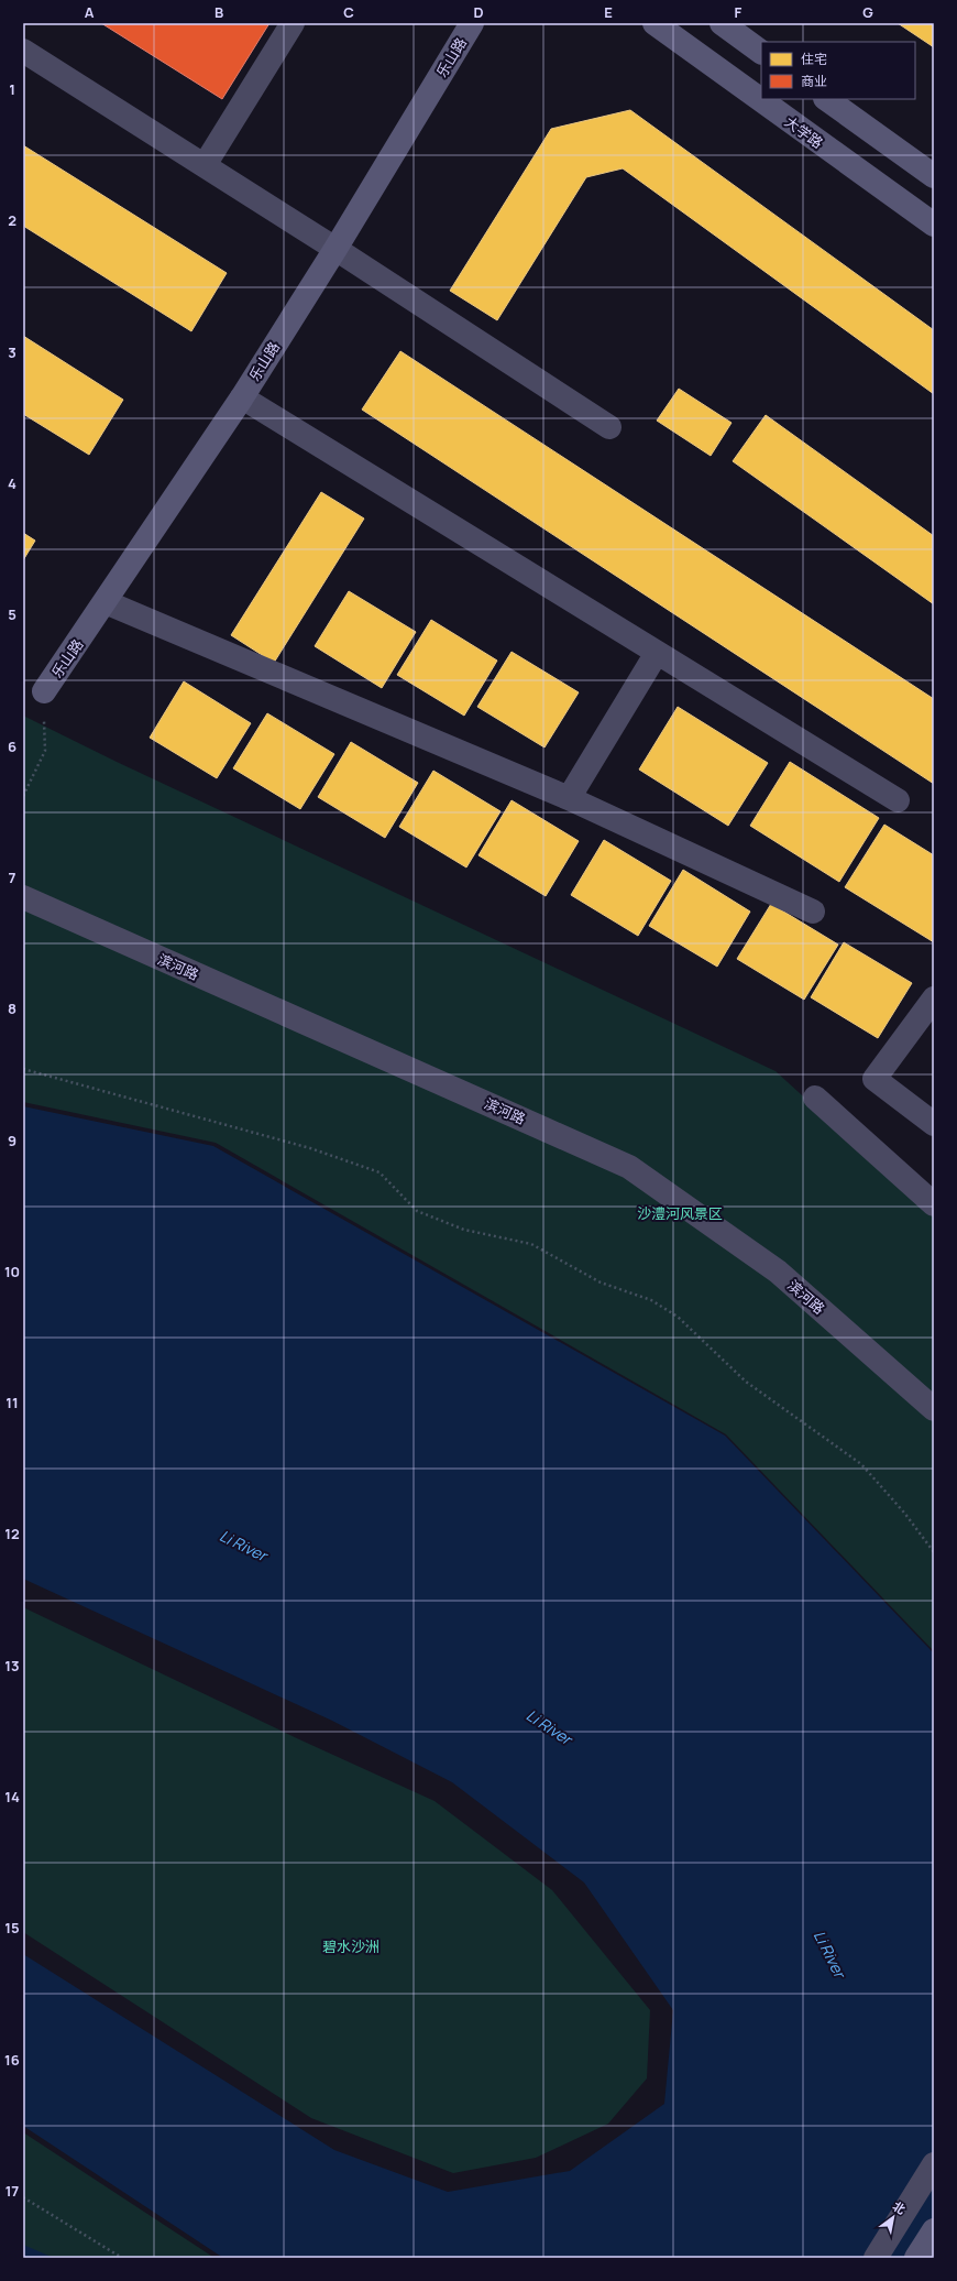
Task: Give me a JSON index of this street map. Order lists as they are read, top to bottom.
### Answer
{
  "streets": {
    "street": ["乐山路", "大学路", "滨河路"]
  },
  "water": ["Li River"],
  "parks": ["沙澧河风景区", "碧水沙洲"],
  "legend": ["住宅", "商业"],
  "north": "top right",
  "grid": {
    "columns": [
      "A",
      "B",
      "C",
      "D",
      "E",
      "F",
      "G"
    ],
    "rows": [
      "1",
      "2",
      "3",
      "4",
      "5",
      "6",
      "7",
      "8",
      "9",
      "10",
      "11",
      "12",
      "13",
      "14",
      "15",
      "16",
      "17"
    ]
  }
}
